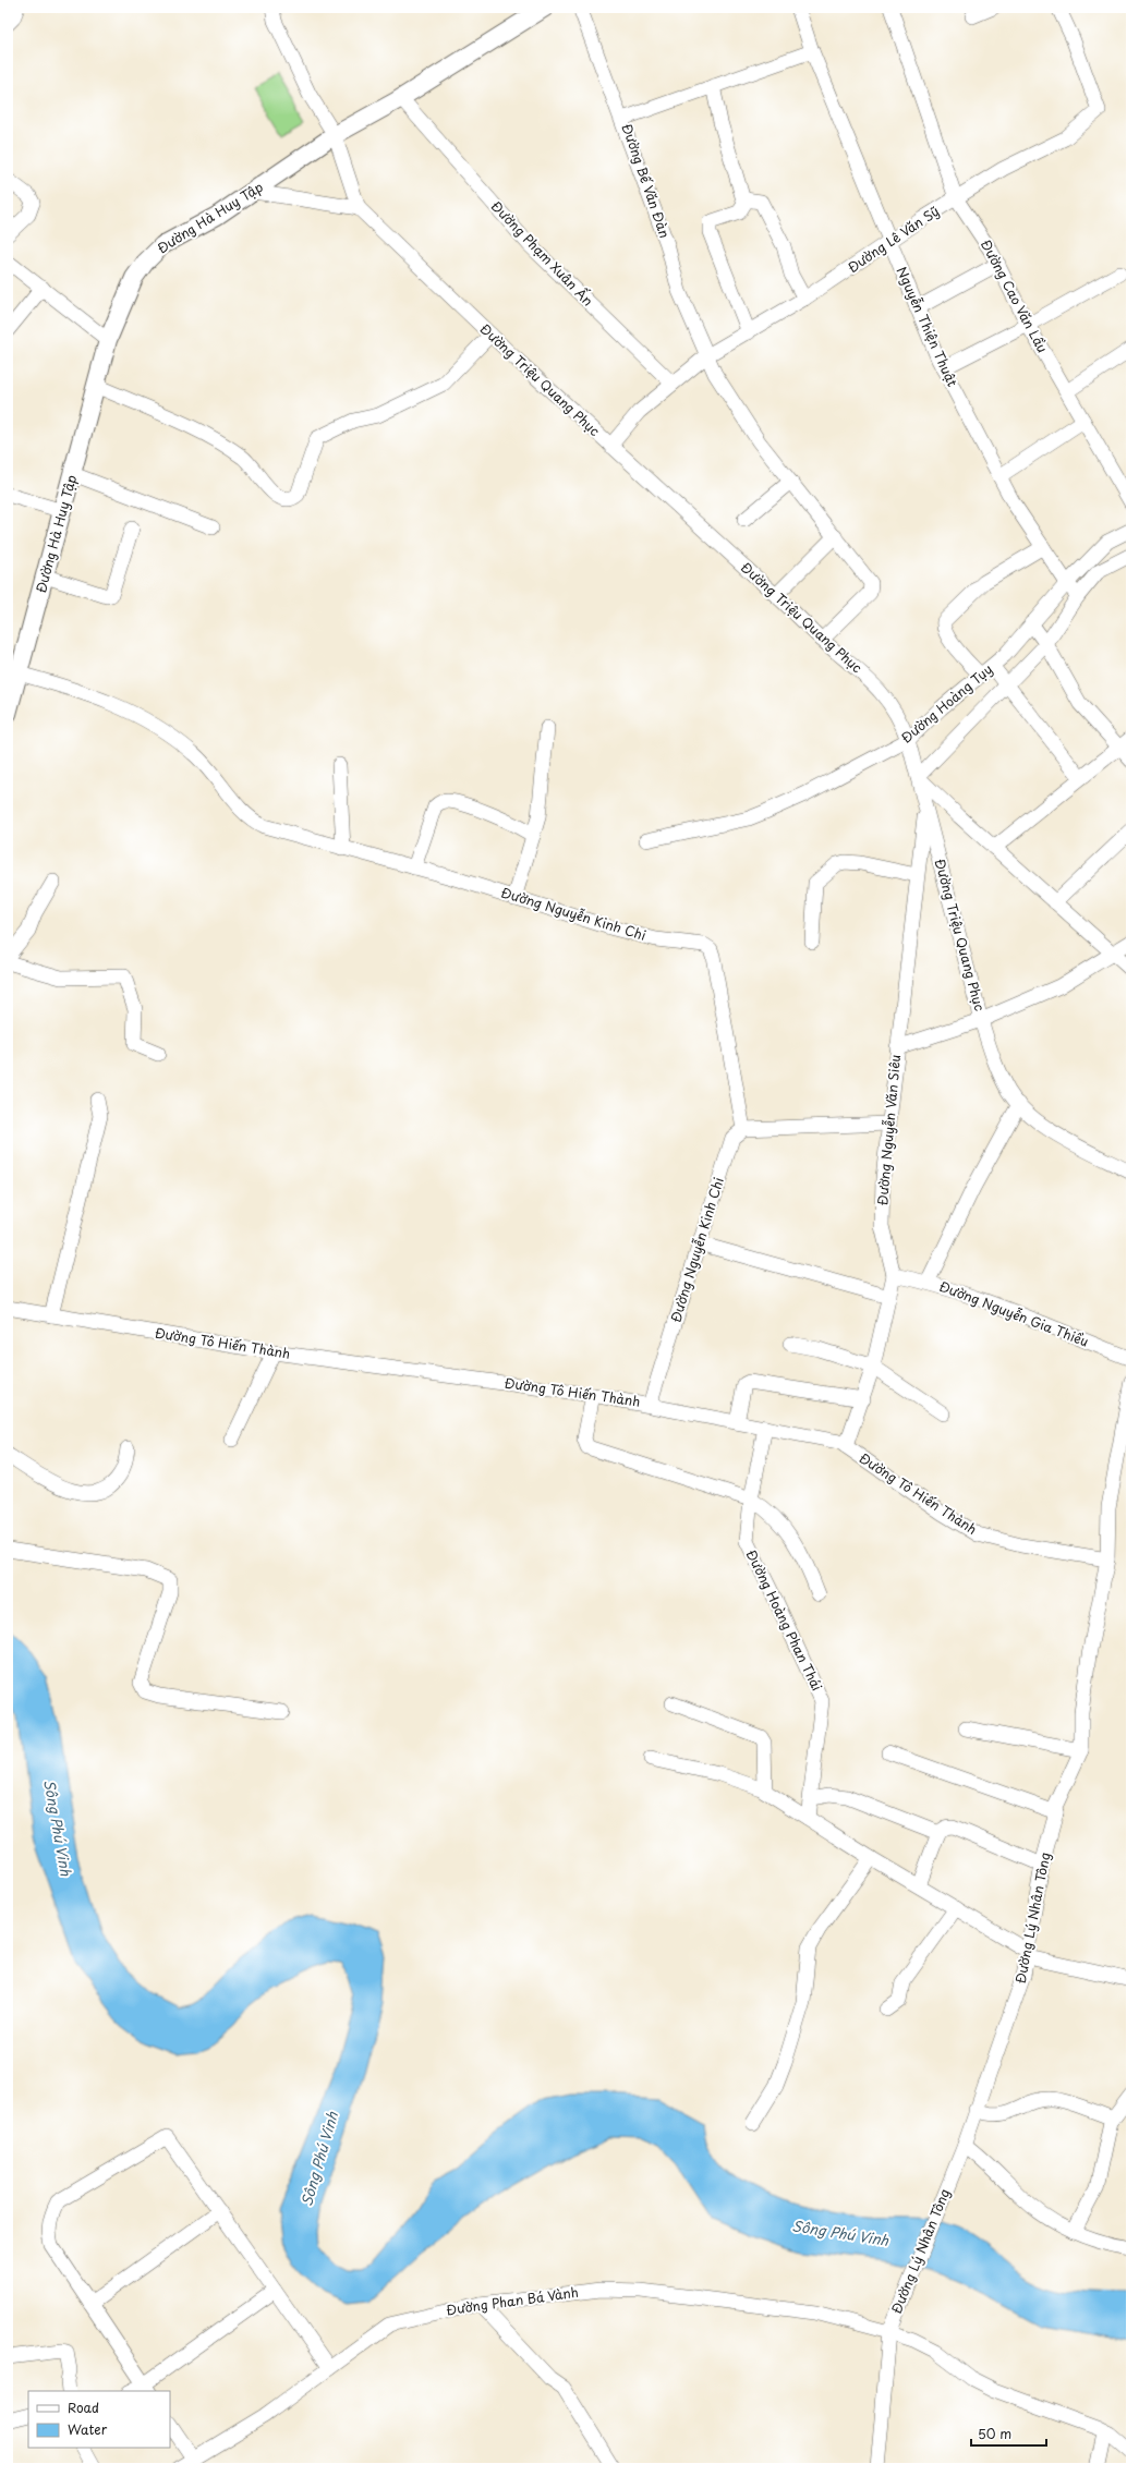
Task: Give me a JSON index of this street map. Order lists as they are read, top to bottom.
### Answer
{
  "streets": {
    "main road": ["Đường Hà Huy Tập"],
    "street": [
      "Đường Bế Văn Đàn",
      "Đường Lê Văn Sỹ",
      "Đường Phạm Xuân Ấn",
      "Đường Cao Văn Lầu",
      "Nguyễn Thiện Thuật",
      "Đường Triệu Quang Phục",
      "Đường Hoàng Tụy",
      "Đường Nguyễn Kinh Chi",
      "Đường Nguyễn Văn Siêu",
      "Đường Nguyễn Gia Thiều",
      "Đường Tô Hiến Thành",
      "Đường Hoàng Phan Thái",
      "Đường Lý Nhân Tông",
      "Đường Phan Bá Vành"
    ]
  },
  "crossings": [
    ["Đường Bế Văn Đàn", "Đường Lê Văn Sỹ"],
    ["Đường Bế Văn Đàn", "Đường Triệu Quang Phục"],
    ["Đường Hà Huy Tập", "Đường Phạm Xuân Ấn"],
    ["Đường Hà Huy Tập", "Đường Triệu Quang Phục"],
    ["Đường Hà Huy Tập", "Đường Nguyễn Kinh Chi"],
    ["Đường Lê Văn Sỹ", "Đường Phạm Xuân Ấn"],
    ["Đường Lê Văn Sỹ", "Đường Cao Văn Lầu"],
    ["Đường Lê Văn Sỹ", "Nguyễn Thiện Thuật"],
    ["Đường Lê Văn Sỹ", "Đường Triệu Quang Phục"],
    ["Nguyễn Thiện Thuật", "Đường Hoàng Tụy"],
    ["Đường Triệu Quang Phục", "Đường Hoàng Tụy"],
    ["Đường Triệu Quang Phục", "Đường Nguyễn Văn Siêu"],
    ["Đường Nguyễn Kinh Chi", "Đường Tô Hiến Thành"],
    ["Đường Nguyễn Văn Siêu", "Đường Nguyễn Gia Thiều"],
    ["Đường Nguyễn Văn Siêu", "Đường Tô Hiến Thành"],
    ["Đường Tô Hiến Thành", "Đường Hoàng Phan Thái"],
    ["Đường Tô Hiến Thành", "Đường Lý Nhân Tông"],
    ["Đường Lý Nhân Tông", "Đường Phan Bá Vành"]
  ],
  "water": ["Sông Phú Vinh"],
  "legend": ["Road", "Water"],
  "scale_bar": "50 m"
}
